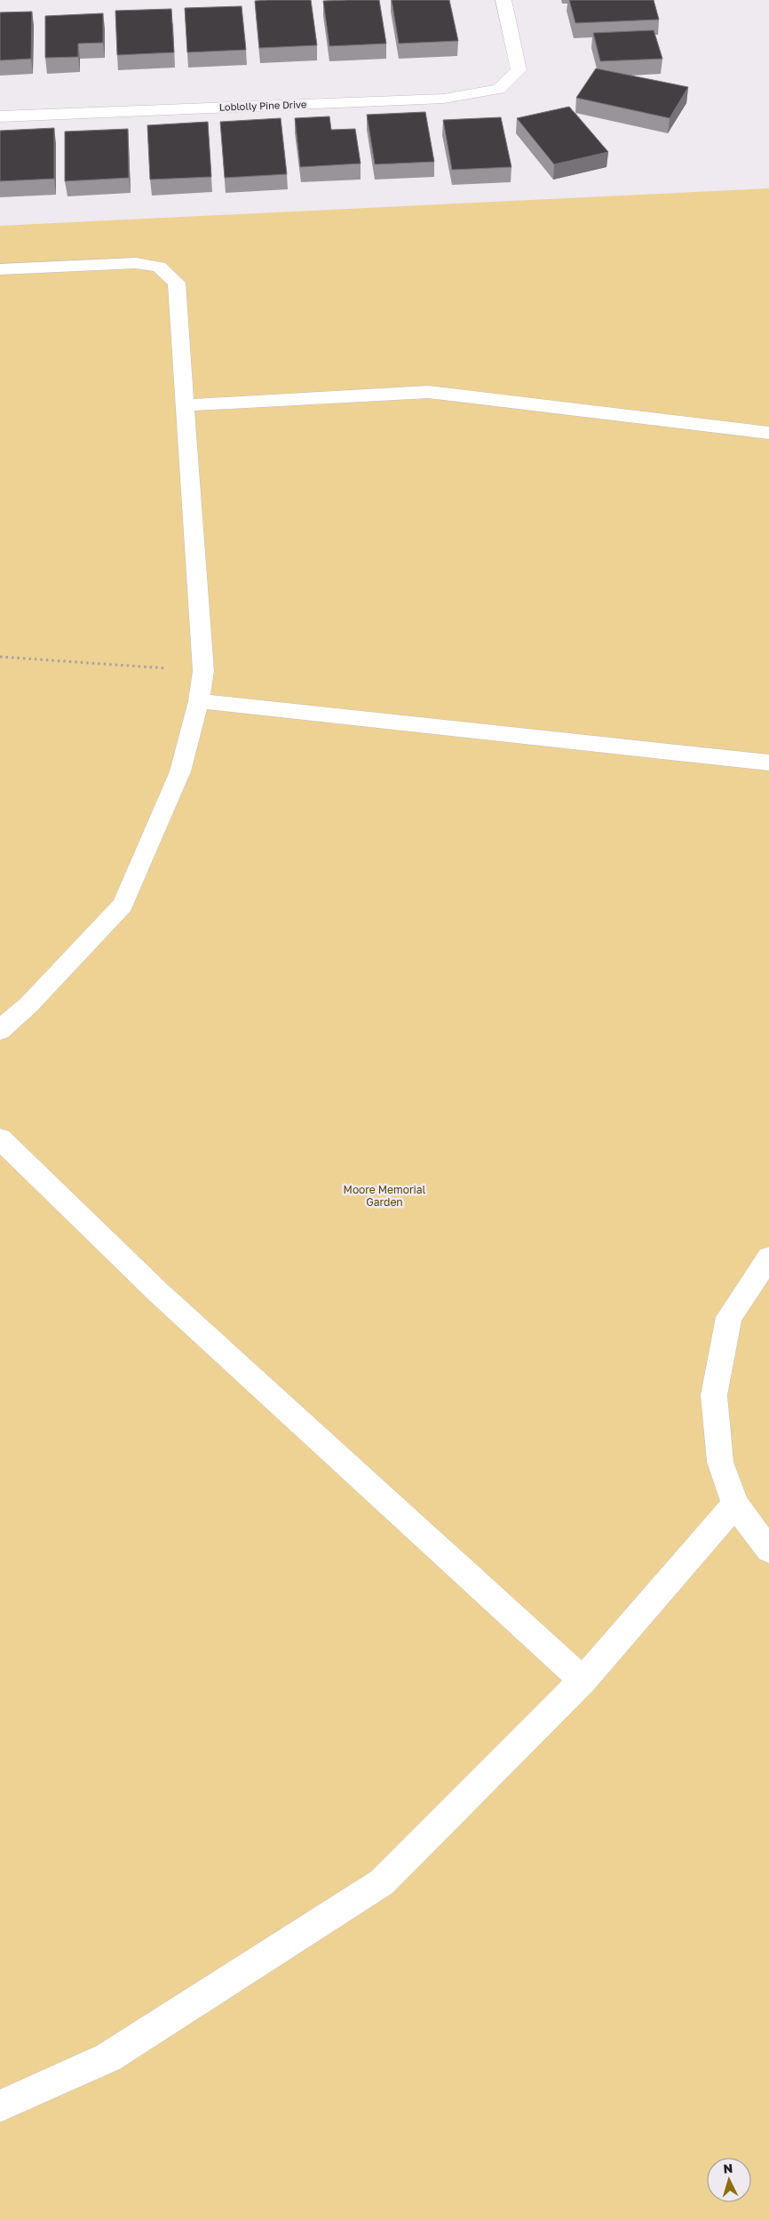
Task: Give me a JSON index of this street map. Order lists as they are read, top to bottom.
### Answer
{
  "streets": {
    "street": ["Loblolly Pine Drive"]
  },
  "parks": ["Moore Memorial Garden"],
  "north": "top"
}
